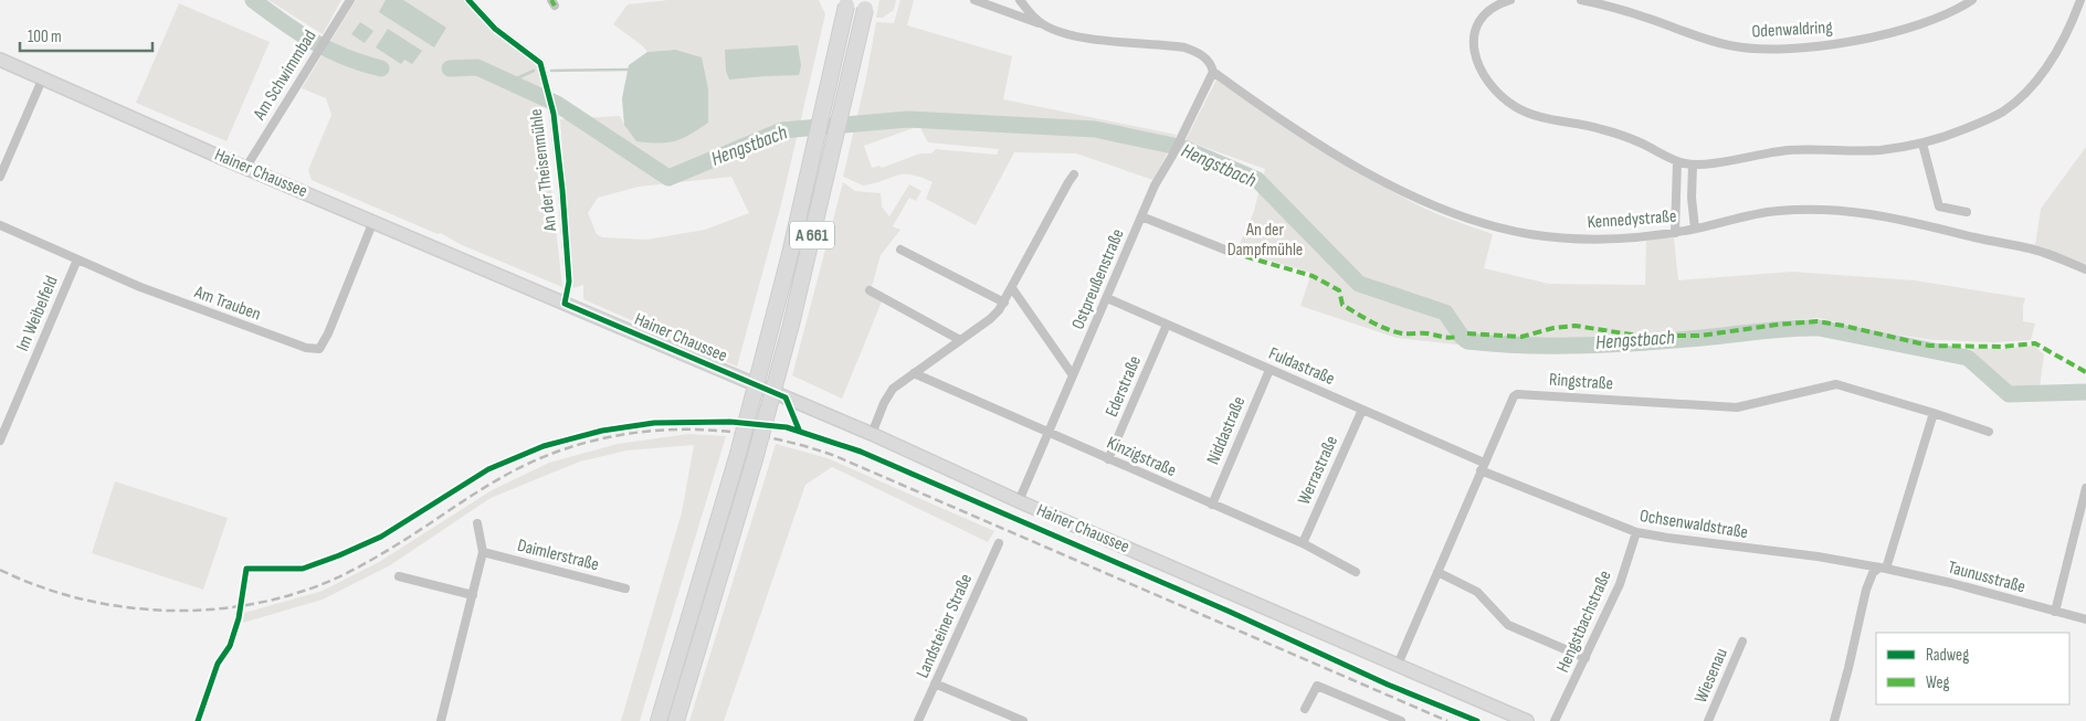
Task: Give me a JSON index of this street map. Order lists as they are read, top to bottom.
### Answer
{
  "streets": {
    "highway": ["A 661"],
    "street": [
      "Odenwaldring",
      "Am Schwimmbad",
      "An der Theisenmühle",
      "Hainer Chaussee",
      "Kennedystraße",
      "Ostpreußenstraße",
      "Am Trauben",
      "Im Weibelfeld",
      "Fuldastraße",
      "Ringstraße",
      "Ederstraße",
      "Niddastraße",
      "Kinzigstraße",
      "Werrastraße",
      "Ochsenwaldstraße",
      "Daimlerstraße",
      "Taunusstraße",
      "Hengstbachstraße",
      "Landsteiner Straße",
      "Wiesenau"
    ]
  },
  "crossings": [
    ["Am Schwimmbad", "Hainer Chaussee"],
    ["An der Theisenmühle", "Hainer Chaussee"],
    ["Hainer Chaussee", "Ostpreußenstraße"],
    ["Hainer Chaussee", "Am Trauben"],
    ["Hainer Chaussee", "Ringstraße"],
    ["Kennedystraße", "Ostpreußenstraße"],
    ["Ostpreußenstraße", "Fuldastraße"],
    ["Ostpreußenstraße", "Kinzigstraße"],
    ["Am Trauben", "Im Weibelfeld"],
    ["Fuldastraße", "Ringstraße"],
    ["Fuldastraße", "Ederstraße"],
    ["Fuldastraße", "Niddastraße"],
    ["Fuldastraße", "Werrastraße"],
    ["Fuldastraße", "Ochsenwaldstraße"],
    ["Ringstraße", "Ochsenwaldstraße"],
    ["Ederstraße", "Kinzigstraße"],
    ["Niddastraße", "Kinzigstraße"],
    ["Kinzigstraße", "Werrastraße"],
    ["Ochsenwaldstraße", "Taunusstraße"],
    ["Ochsenwaldstraße", "Hengstbachstraße"]
  ],
  "water": ["Hengstbach"],
  "parks": ["An der Dampfmühle"],
  "legend": ["Radweg", "Weg"],
  "scale_bar": "100 m"
}
